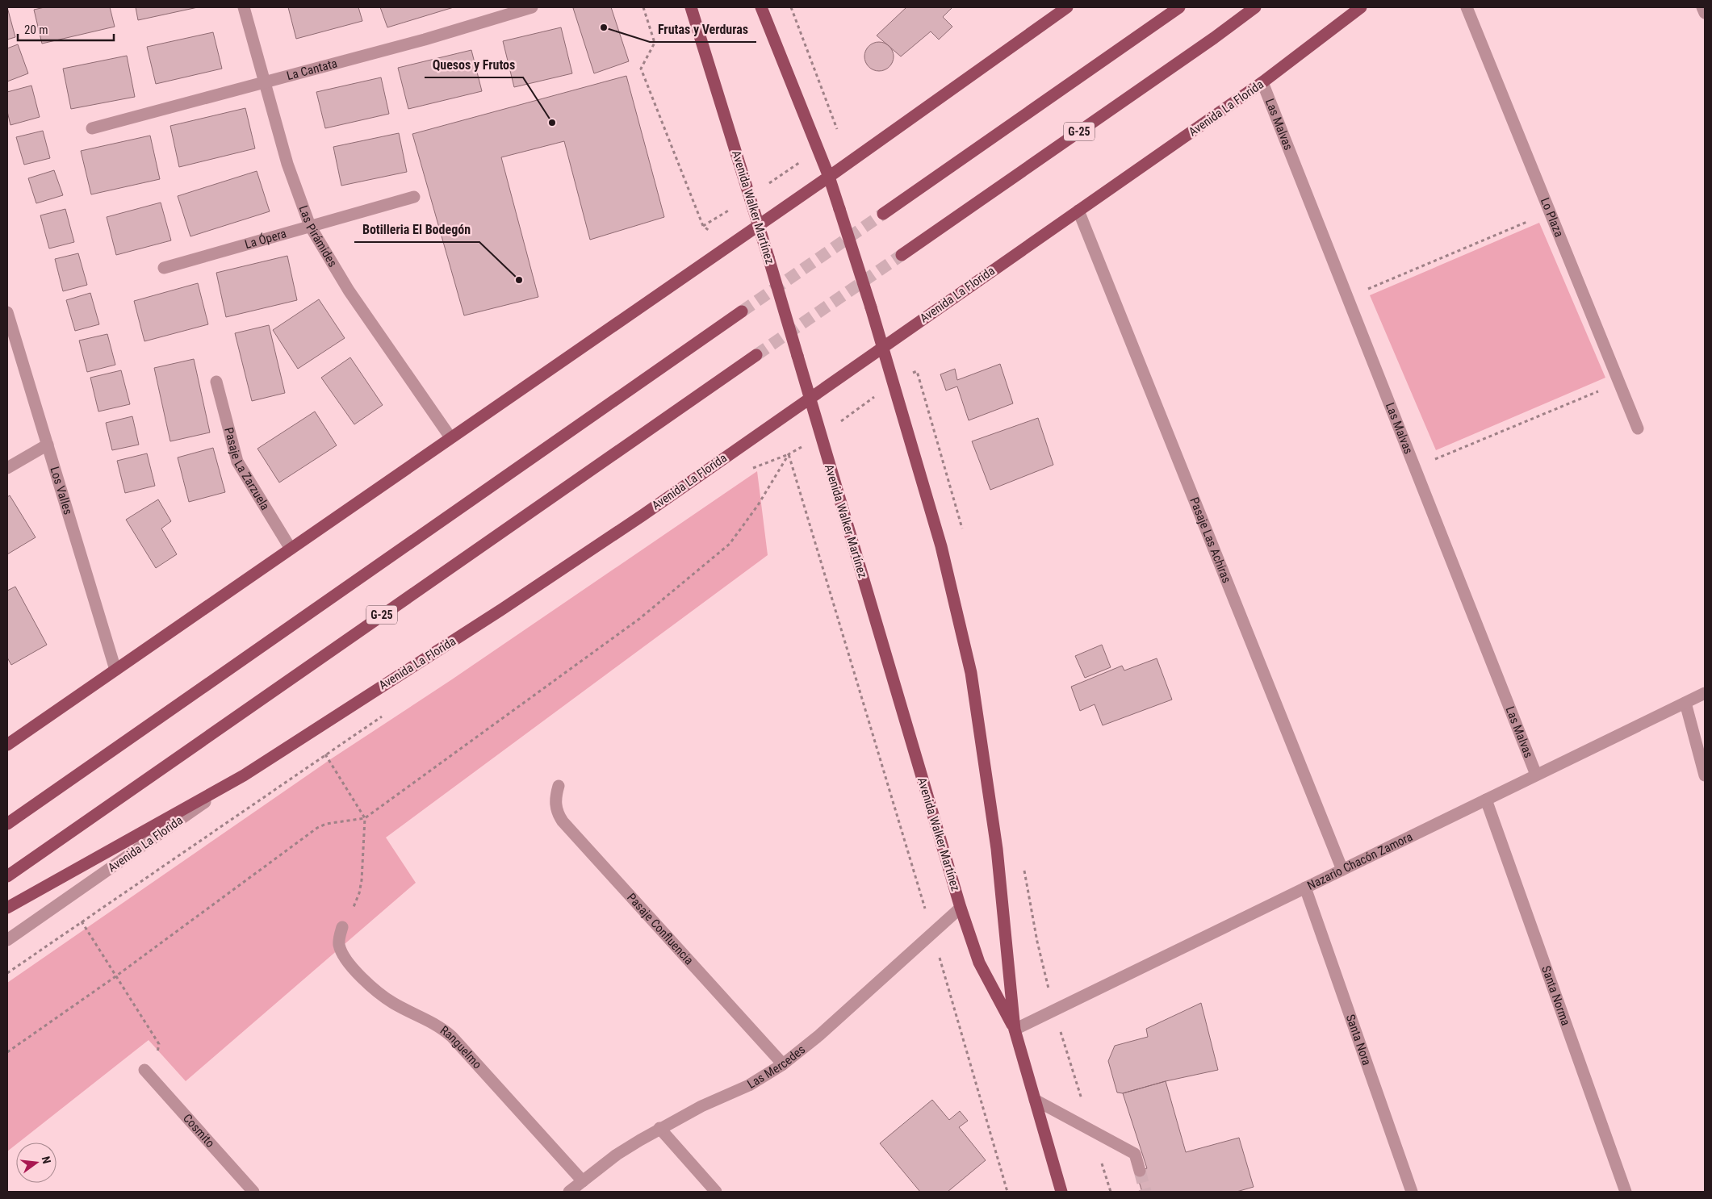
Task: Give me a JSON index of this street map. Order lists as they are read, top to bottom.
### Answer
{
  "streets": {
    "main road": ["Avenida La Florida", "G-25", "Avenida Walker Martínez"],
    "street": [
      "La Cantata",
      "Las Malvas",
      "Lo Plaza",
      "Las Pirámides",
      "La Ópera",
      "Pasaje La Zarzuela",
      "Los Valles",
      "Pasaje Las Achiras",
      "Nazario Chacón Zamora",
      "Pasaje Confluencia",
      "Santa Norma",
      "Santa Nora",
      "Ranguelmo",
      "Las Mercedes",
      "Cosmito"
    ]
  },
  "crossings": [
    ["La Cantata", "Las Pirámides"],
    ["Avenida La Florida", "Las Malvas"],
    ["Avenida La Florida", "Avenida Walker Martínez"],
    ["Avenida La Florida", "Pasaje Las Achiras"],
    ["Las Malvas", "Nazario Chacón Zamora"],
    ["Avenida Walker Martínez", "Nazario Chacón Zamora"],
    ["Avenida Walker Martínez", "Las Mercedes"],
    ["Las Pirámides", "La Ópera"],
    ["Pasaje Las Achiras", "Nazario Chacón Zamora"],
    ["Nazario Chacón Zamora", "Santa Norma"],
    ["Nazario Chacón Zamora", "Santa Nora"],
    ["Pasaje Confluencia", "Las Mercedes"],
    ["Ranguelmo", "Las Mercedes"]
  ],
  "places": ["Frutas y Verduras", "Quesos y Frutos", "Botilleria El Bodegón"],
  "scale_bar": "20 m",
  "north": "right"
}
